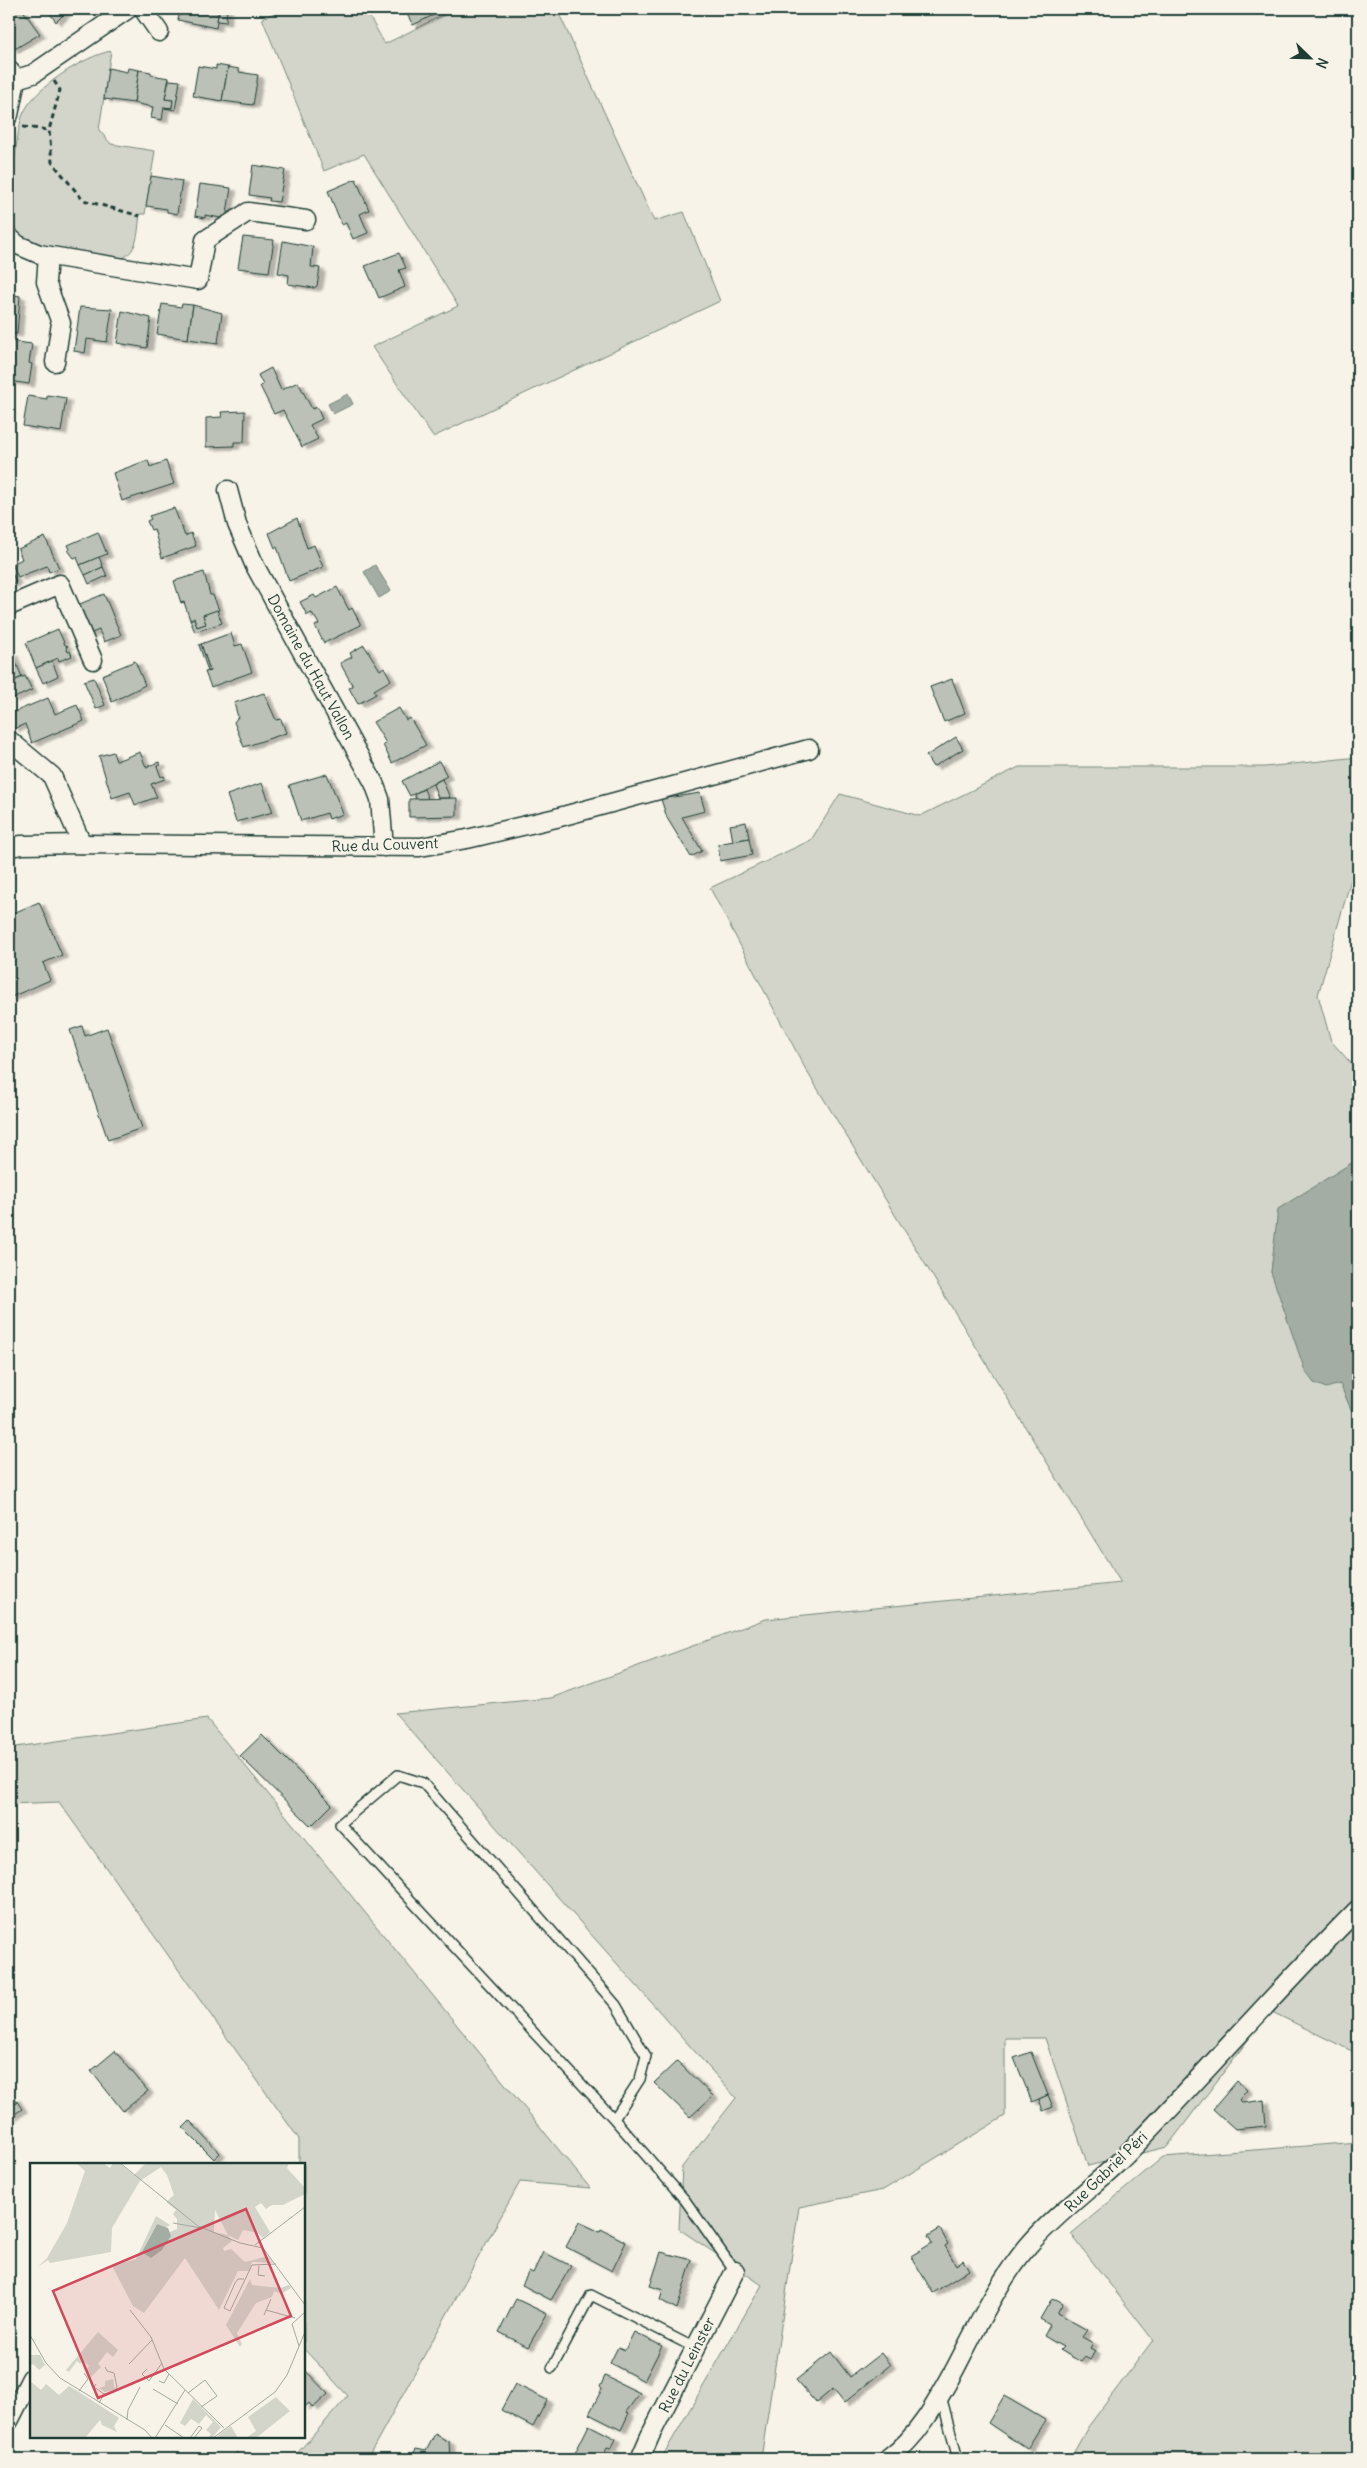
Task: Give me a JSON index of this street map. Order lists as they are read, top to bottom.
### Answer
{
  "streets": {
    "street": [
      "Domaine du Haut Vallon",
      "Rue du Couvent",
      "Rue Gabriel Péri",
      "Rue du Leinster"
    ]
  },
  "crossings": [
    ["Domaine du Haut Vallon", "Rue du Couvent"]
  ],
  "north": "bottom right"
}
